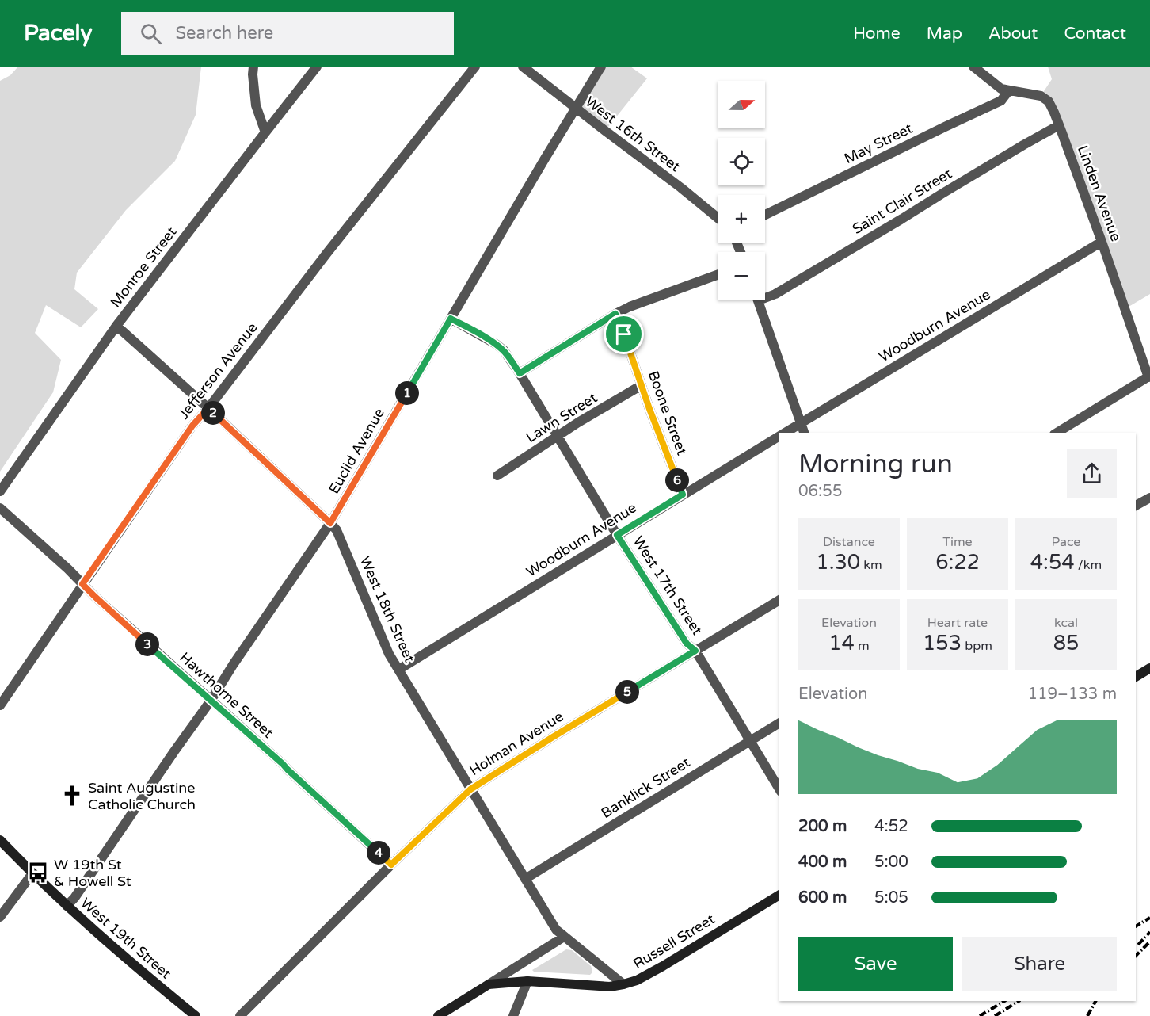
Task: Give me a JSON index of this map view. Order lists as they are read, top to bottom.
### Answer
{
  "streets": {
    "street": [
      "West 16th Street",
      "May Street",
      "Linden Avenue",
      "Saint Clair Street",
      "Monroe Street",
      "Woodburn Avenue",
      "Jefferson Avenue",
      "Boone Street",
      "Lawn Street",
      "Euclid Avenue",
      "West 17th Street",
      "West 18th Street",
      "Hawthorne Street",
      "Holman Avenue",
      "Banklick Street",
      "West 19th Street",
      "Russell Street"
    ]
  },
  "crossings": [
    ["West 16th Street", "Euclid Avenue"],
    ["May Street", "Linden Avenue"],
    ["Linden Avenue", "Saint Clair Street"],
    ["Linden Avenue", "Woodburn Avenue"],
    ["Monroe Street", "West 18th Street"],
    ["Woodburn Avenue", "Boone Street"],
    ["Woodburn Avenue", "West 17th Street"],
    ["Woodburn Avenue", "West 18th Street"],
    ["Jefferson Avenue", "West 18th Street"],
    ["Jefferson Avenue", "Hawthorne Street"],
    ["Boone Street", "Lawn Street"],
    ["Lawn Street", "West 17th Street"],
    ["Euclid Avenue", "West 17th Street"],
    ["Euclid Avenue", "West 18th Street"],
    ["Euclid Avenue", "Hawthorne Street"],
    ["Euclid Avenue", "West 19th Street"],
    ["West 17th Street", "Holman Avenue"],
    ["West 17th Street", "Banklick Street"],
    ["West 18th Street", "Holman Avenue"],
    ["West 18th Street", "Banklick Street"],
    ["West 18th Street", "Russell Street"],
    ["Hawthorne Street", "Holman Avenue"]
  ],
  "places": {
    "church": ["Saint Augustine Catholic Church"],
    "bus stop": ["W 19th St & Howell St"]
  },
  "north": "right",
  "page": {
    "header": "Pacely",
    "search": "Search here",
    "nav": [
      "Home",
      "Map",
      "About",
      "Contact"
    ],
    "map_buttons": ["+", "−"],
    "pins": [
      "1",
      "2",
      "6",
      "3",
      "5",
      "4"
    ],
    "heading": ["Morning run", "06:55"],
    "stats": [
      ["Distance", "1.30 km"],
      ["Time", "6:22"],
      ["Pace", "4:54 /km"],
      ["Elevation", "14 m"],
      ["Heart rate", "153 bpm"],
      ["kcal", "85"]
    ],
    "chart": ["Elevation", "119–133 m"],
    "list": [
      {
        "name": "200 m",
        "note": "4:52"
      },
      {
        "name": "400 m",
        "note": "5:00"
      },
      {
        "name": "600 m",
        "note": "5:05"
      }
    ],
    "buttons": ["Save", "Share"]
  }
}
